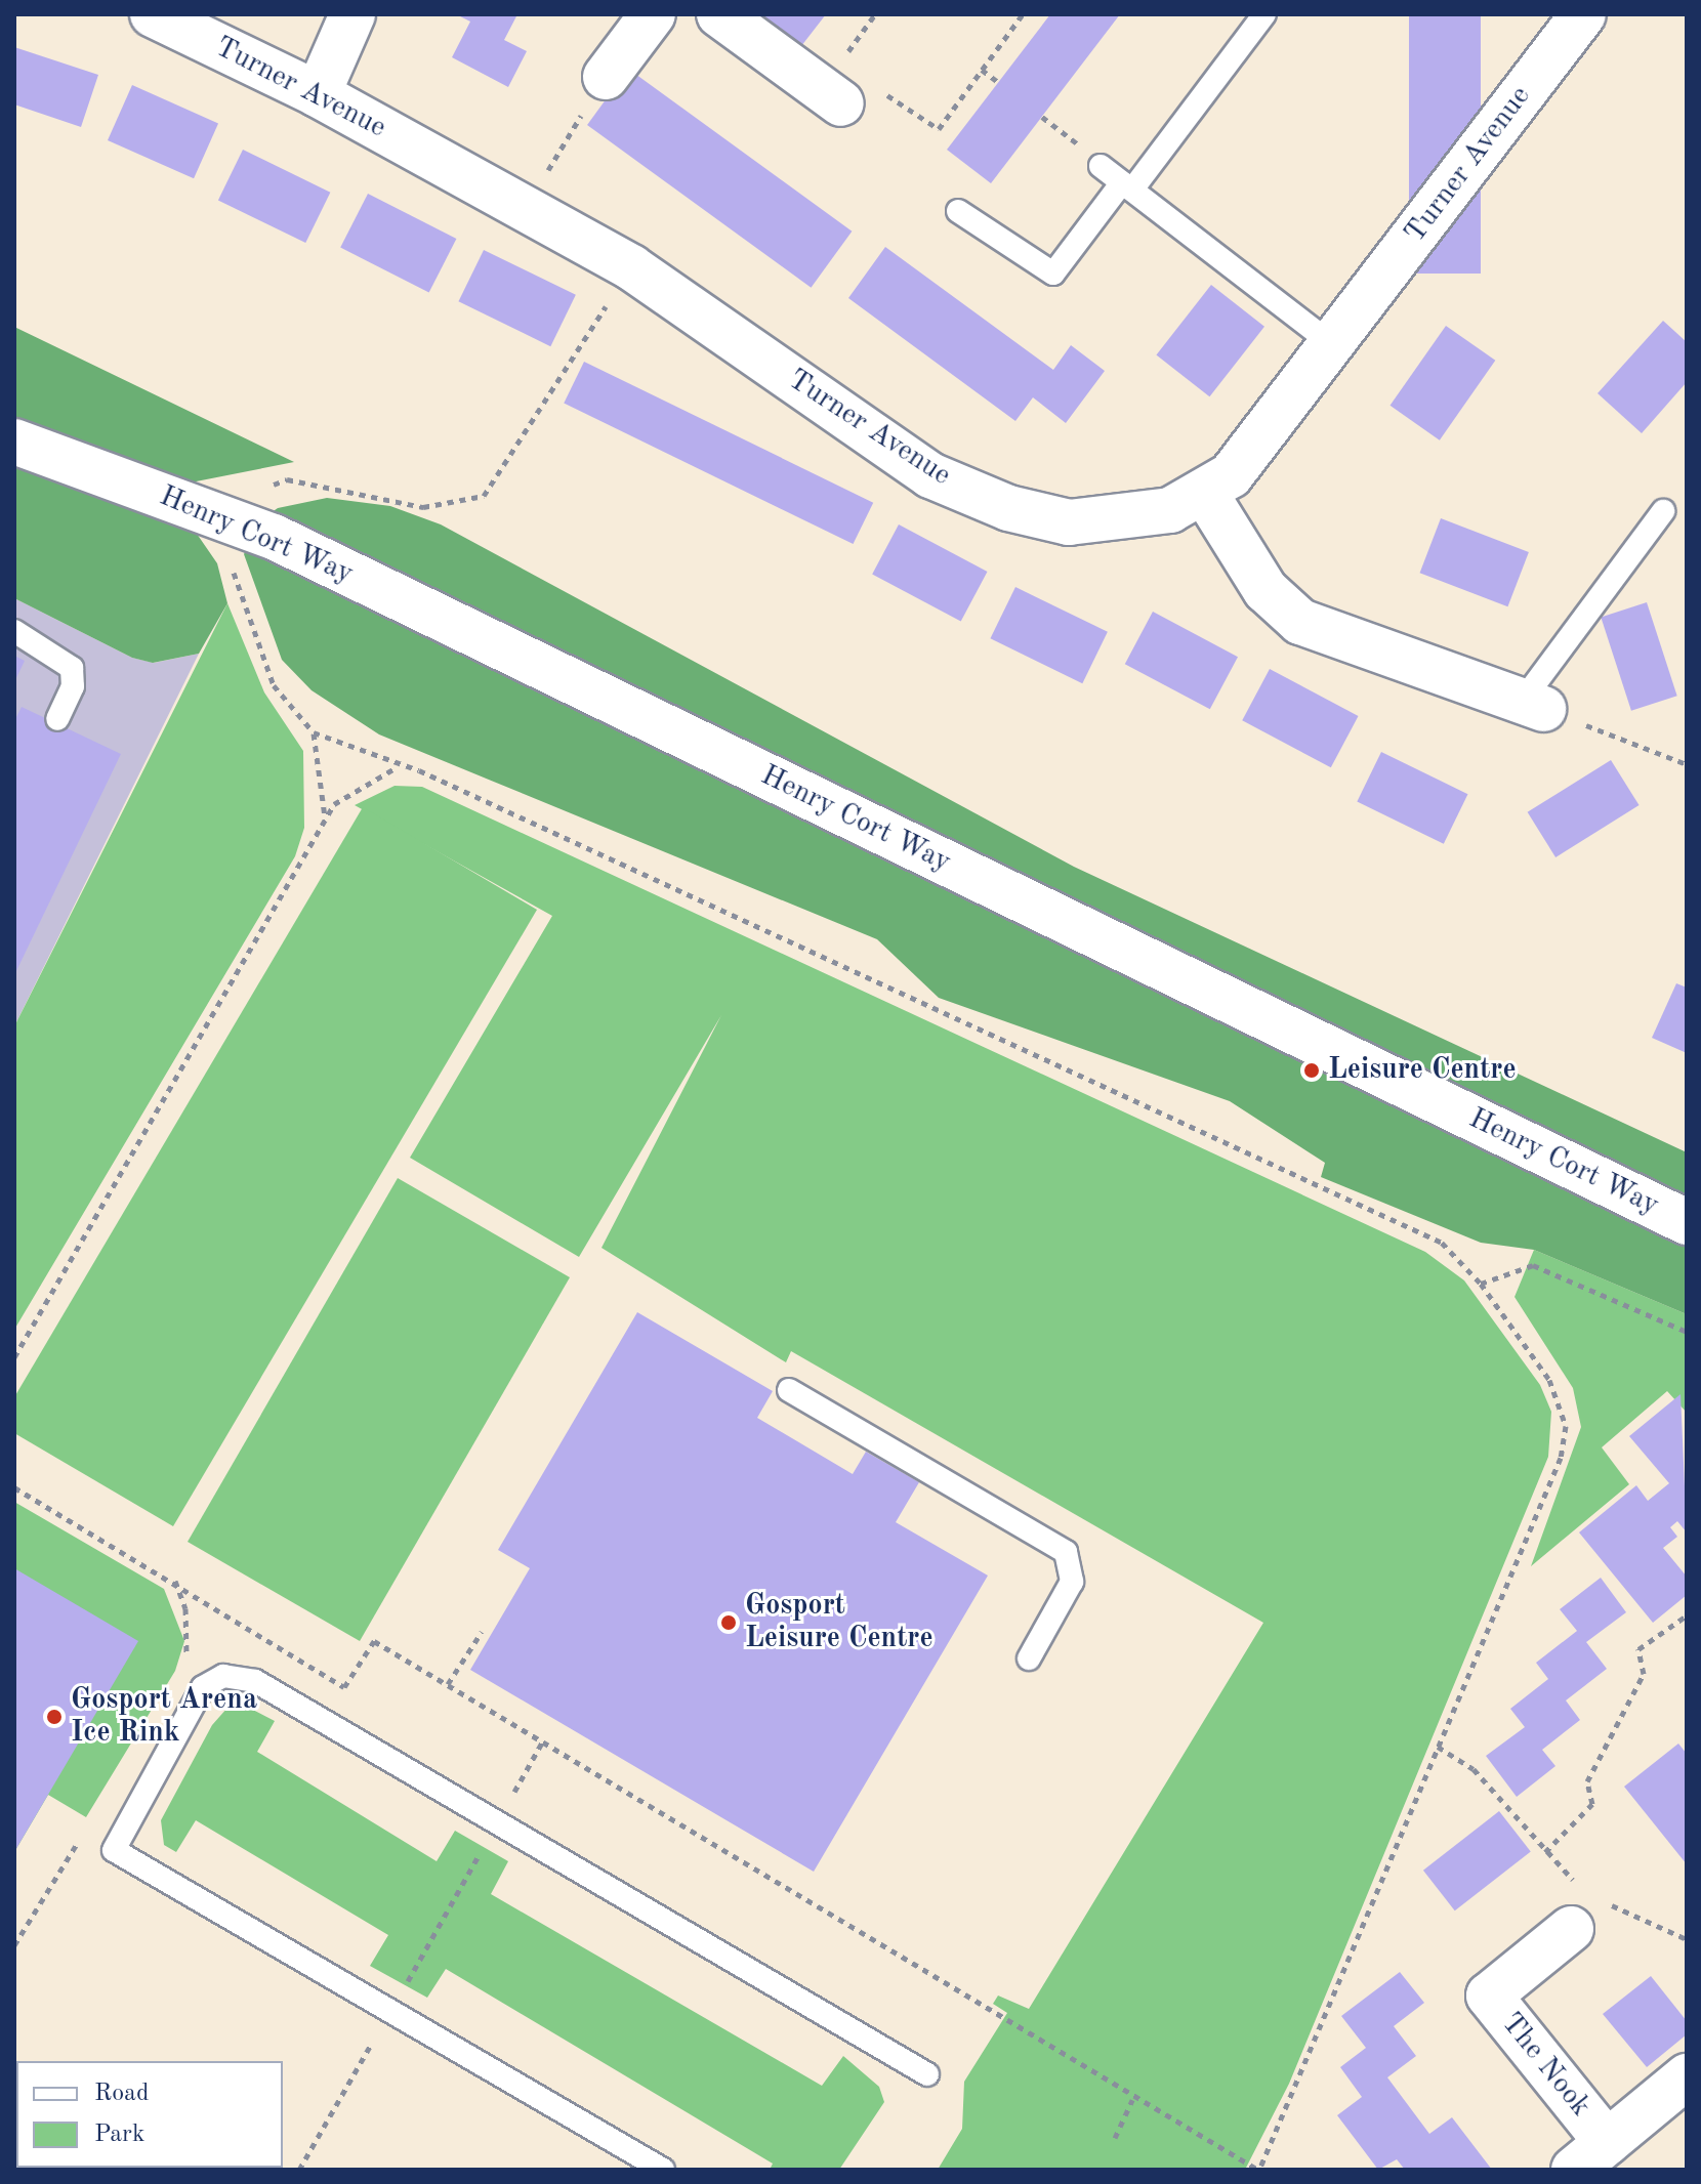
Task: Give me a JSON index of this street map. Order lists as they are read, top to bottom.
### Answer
{
  "streets": {
    "street": ["Turner Avenue", "Henry Cort Way", "The Nook"]
  },
  "places": ["Leisure Centre", "Gosport Leisure Centre", "Gosport Arena Ice Rink"],
  "legend": ["Road", "Park"]
}
